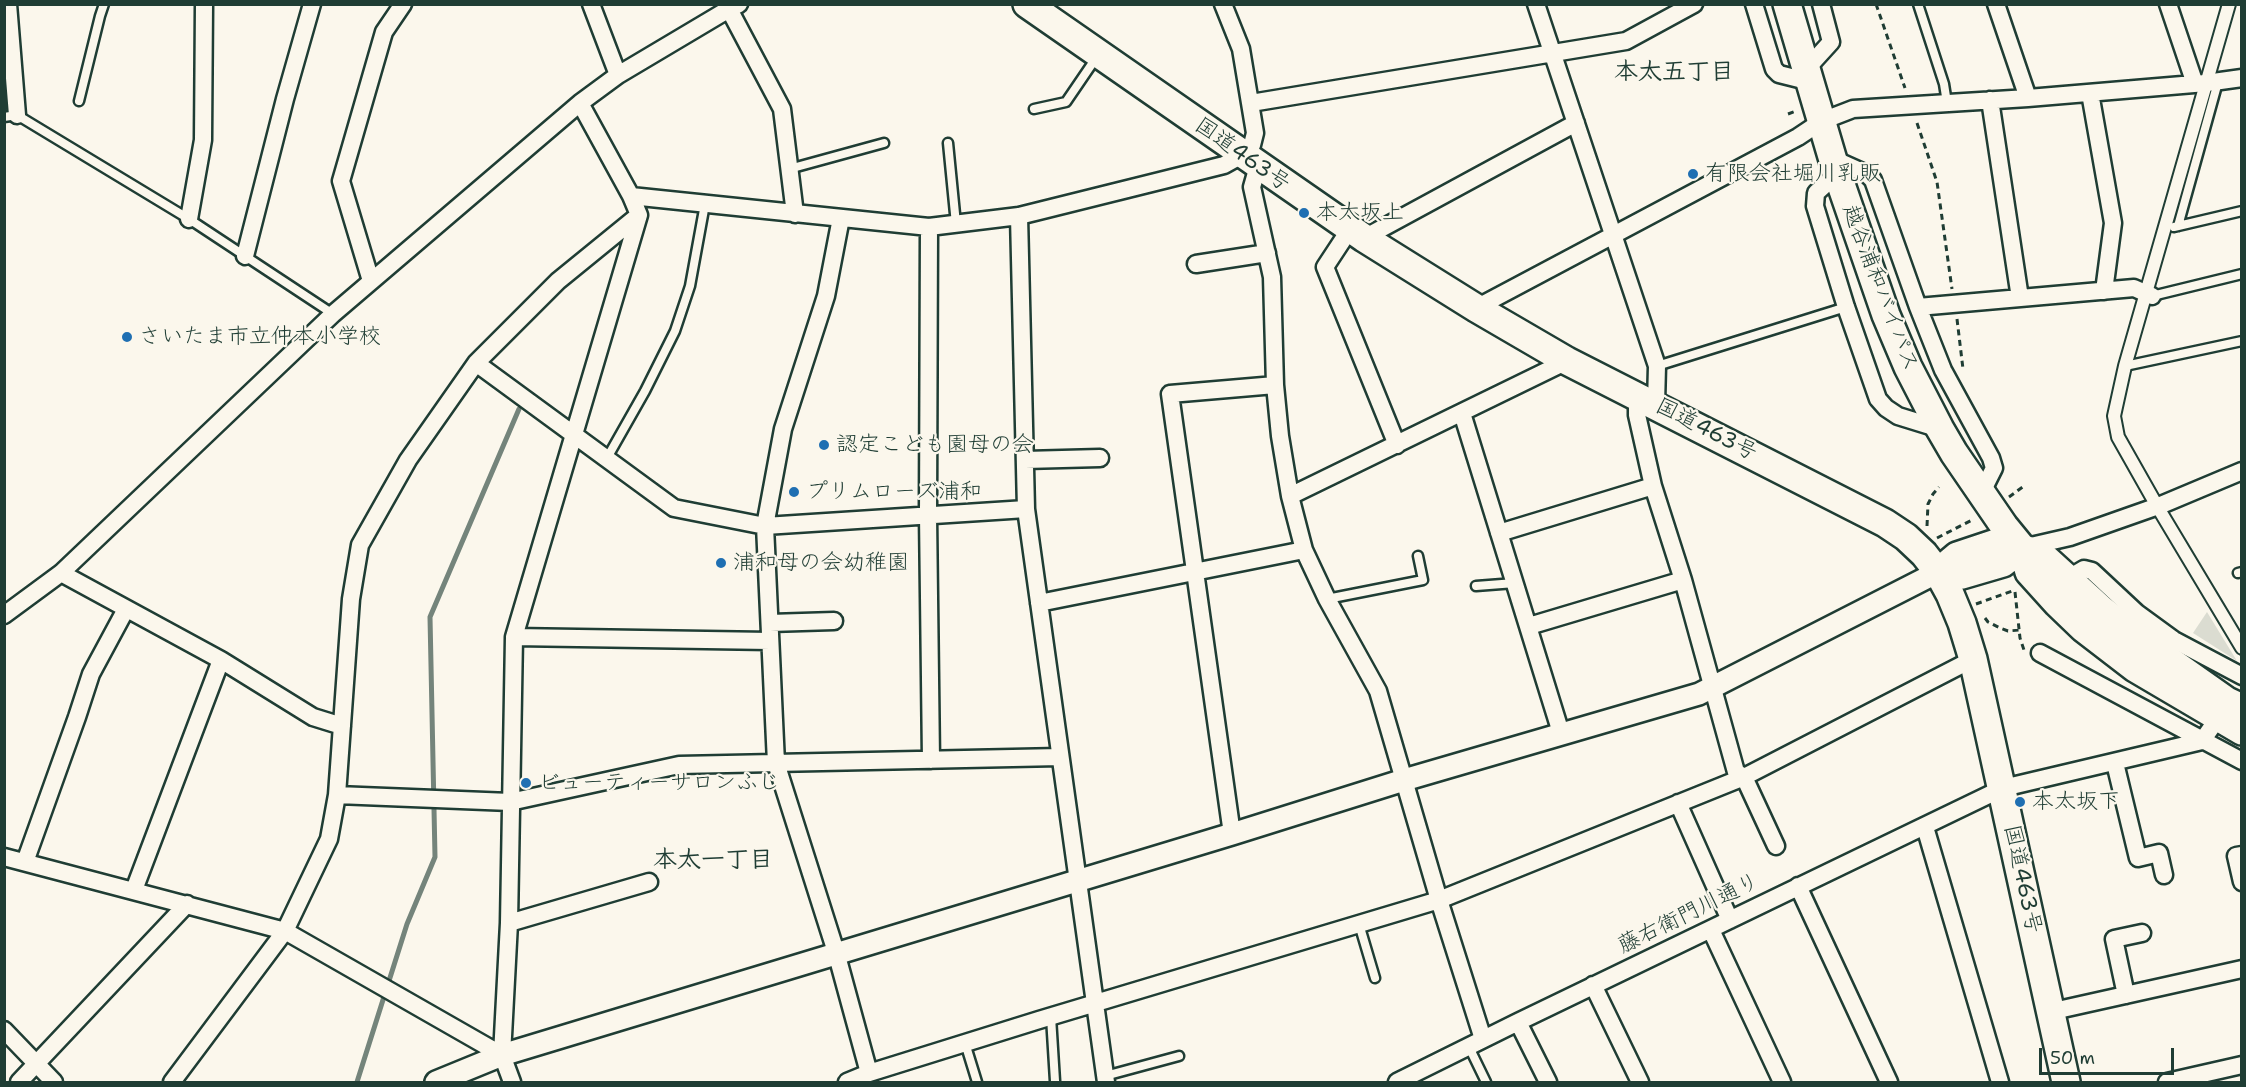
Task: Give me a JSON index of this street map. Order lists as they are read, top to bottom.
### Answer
{
  "streets": {
    "highway": ["国道463号", "越谷浦和バイパス"],
    "street": ["藤右衛門川通り"]
  },
  "crossings": [
    ["国道463号", "藤右衛門川通り"]
  ],
  "districts": ["本太五丁目", "本太一丁目"],
  "places": [
    "有限会社堀川乳販",
    "本太坂上",
    "さいたま市立仲本小学校",
    "認定こども園母の会",
    "プリムローズ浦和",
    "浦和母の会幼稚園",
    "ビューティーサロンふじ",
    "本太坂下"
  ],
  "scale_bar": "50 m"
}
